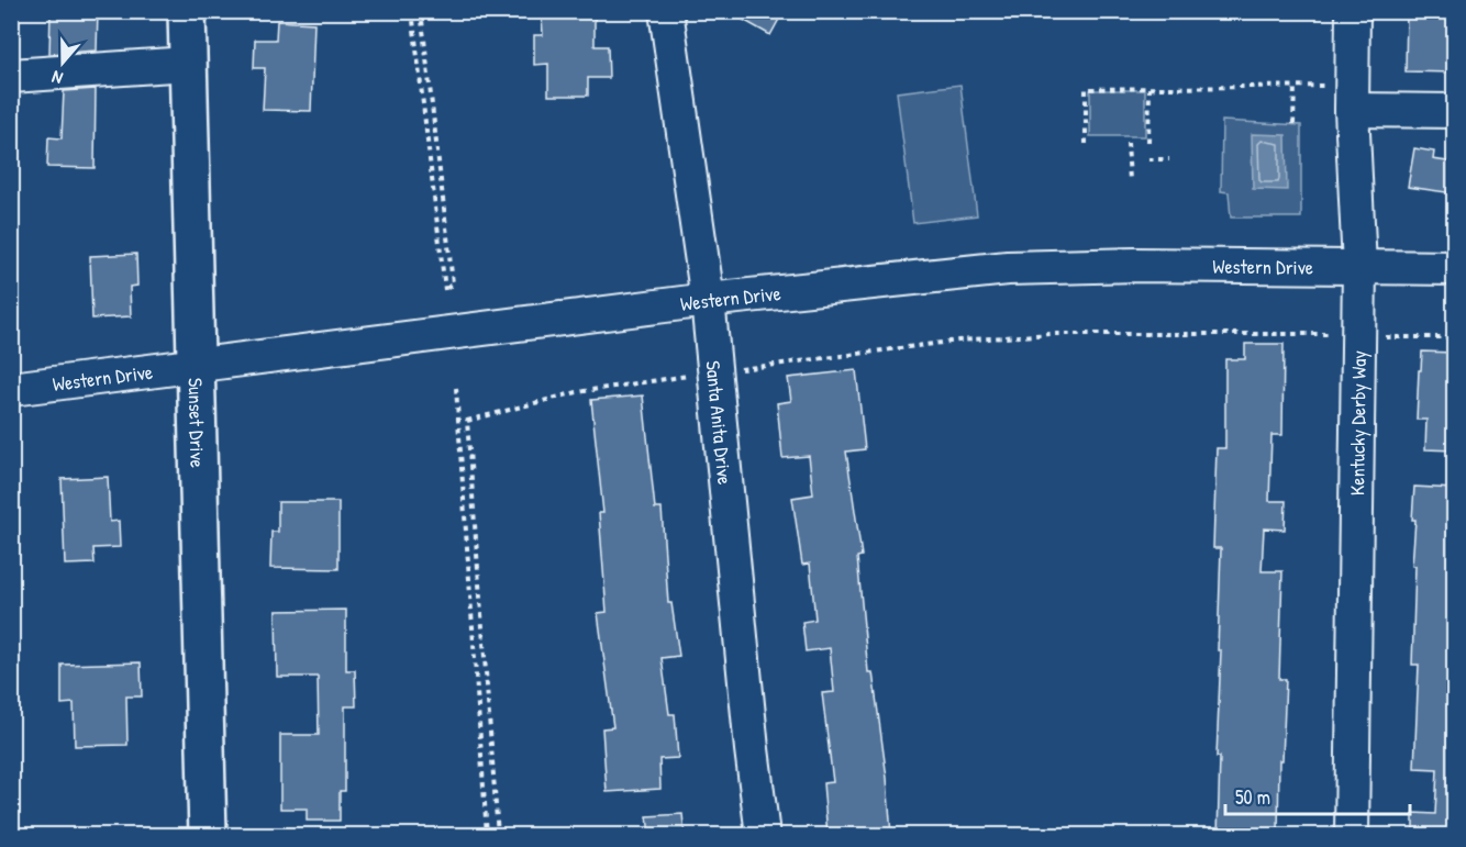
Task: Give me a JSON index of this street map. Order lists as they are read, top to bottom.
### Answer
{
  "streets": {
    "main road": ["Sunset Drive"],
    "street": ["Western Drive", "Santa Anita Drive", "Kentucky Derby Way"]
  },
  "crossings": [
    ["Western Drive", "Sunset Drive"],
    ["Western Drive", "Santa Anita Drive"],
    ["Western Drive", "Kentucky Derby Way"]
  ],
  "scale_bar": "50 m",
  "north": "bottom"
}
